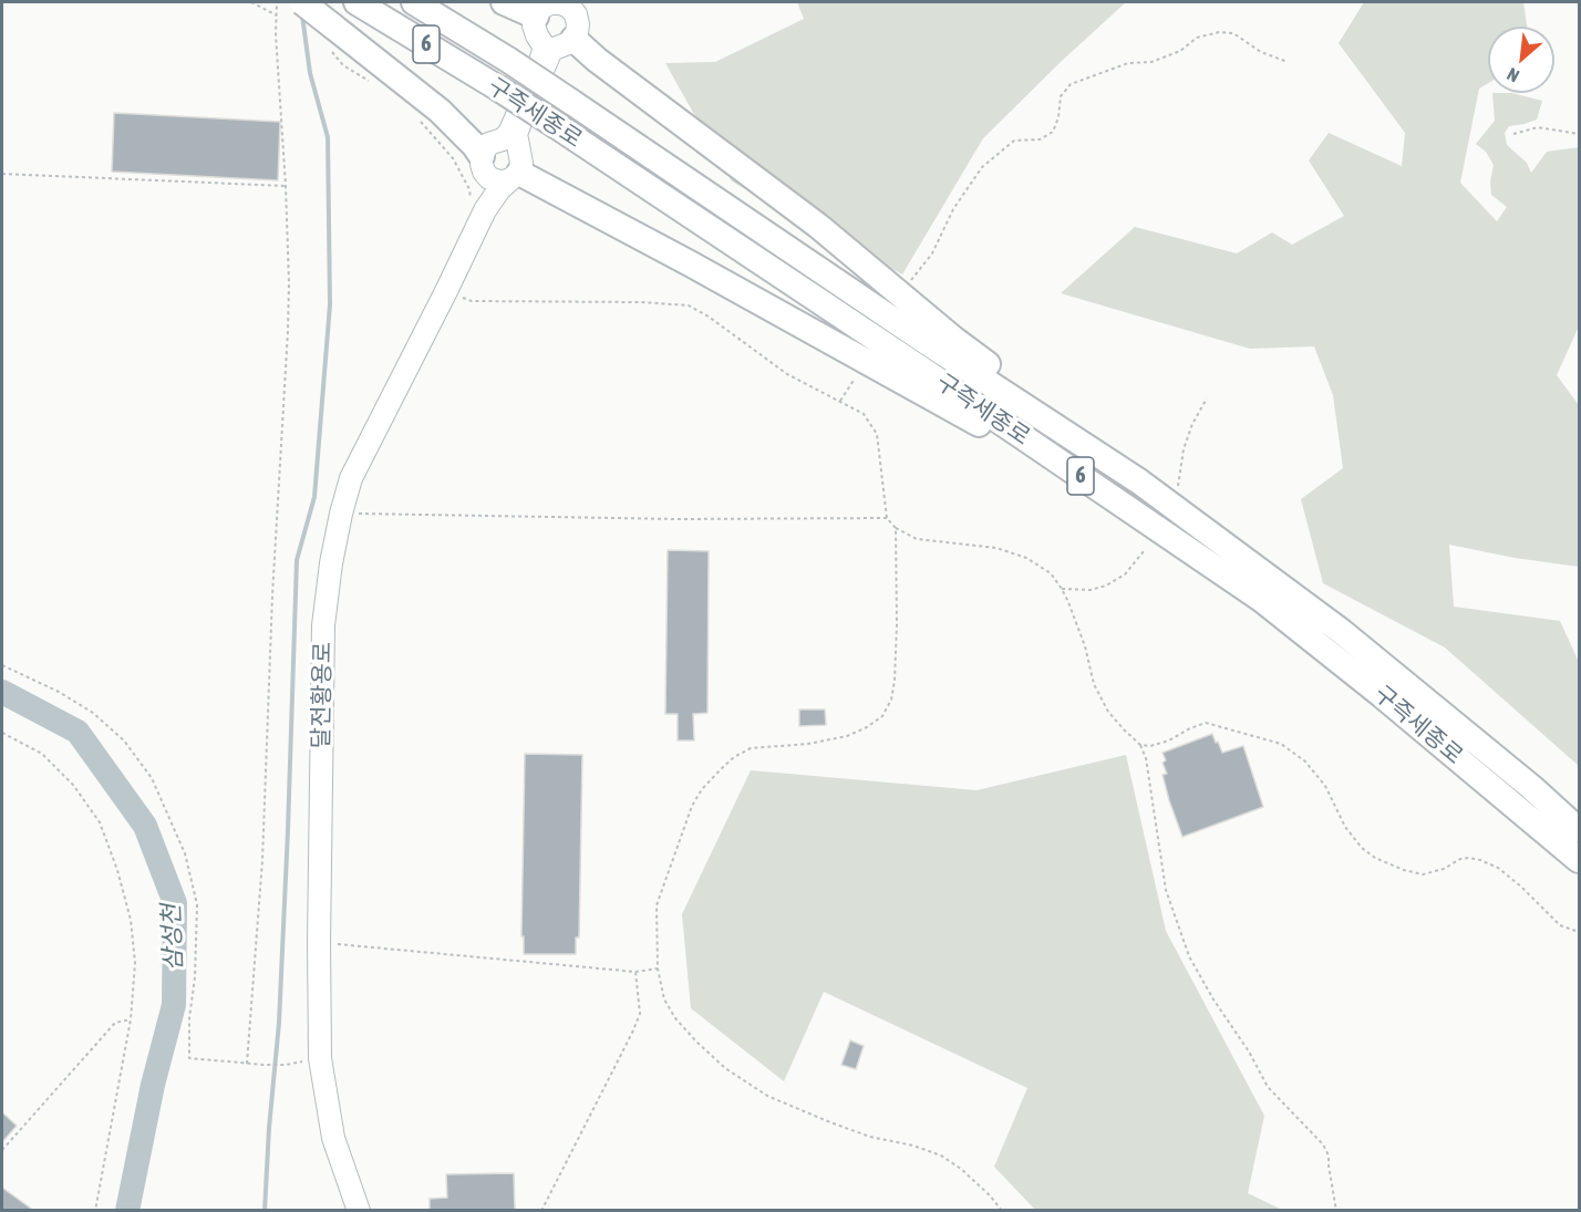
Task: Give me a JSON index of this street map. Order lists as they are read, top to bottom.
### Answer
{
  "streets": {
    "highway": ["6", "구즉세종로"],
    "main road": ["달전황용로"]
  },
  "water": ["삼성천"],
  "north": "bottom left"
}
